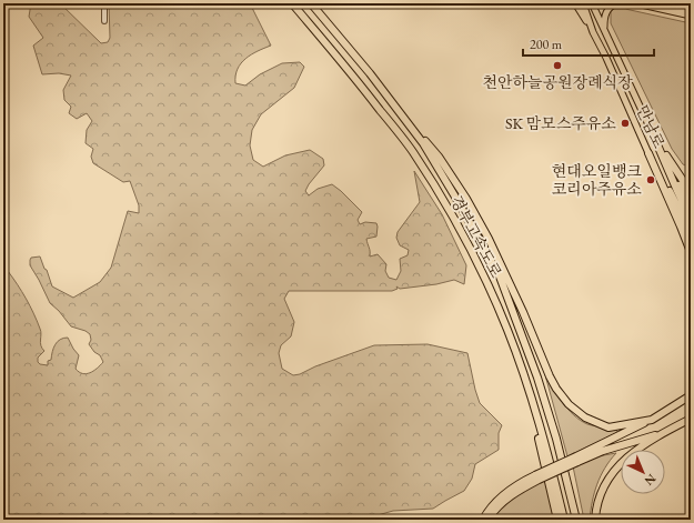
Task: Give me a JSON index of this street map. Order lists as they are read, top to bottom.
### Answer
{
  "streets": {
    "highway": ["만남로", "경부고속도로"]
  },
  "places": ["천안하늘공원장례식장", "SK 맘모스주유소", "현대오일뱅크 코리아주유소"],
  "scale_bar": "200 m",
  "north": "bottom right"
}
